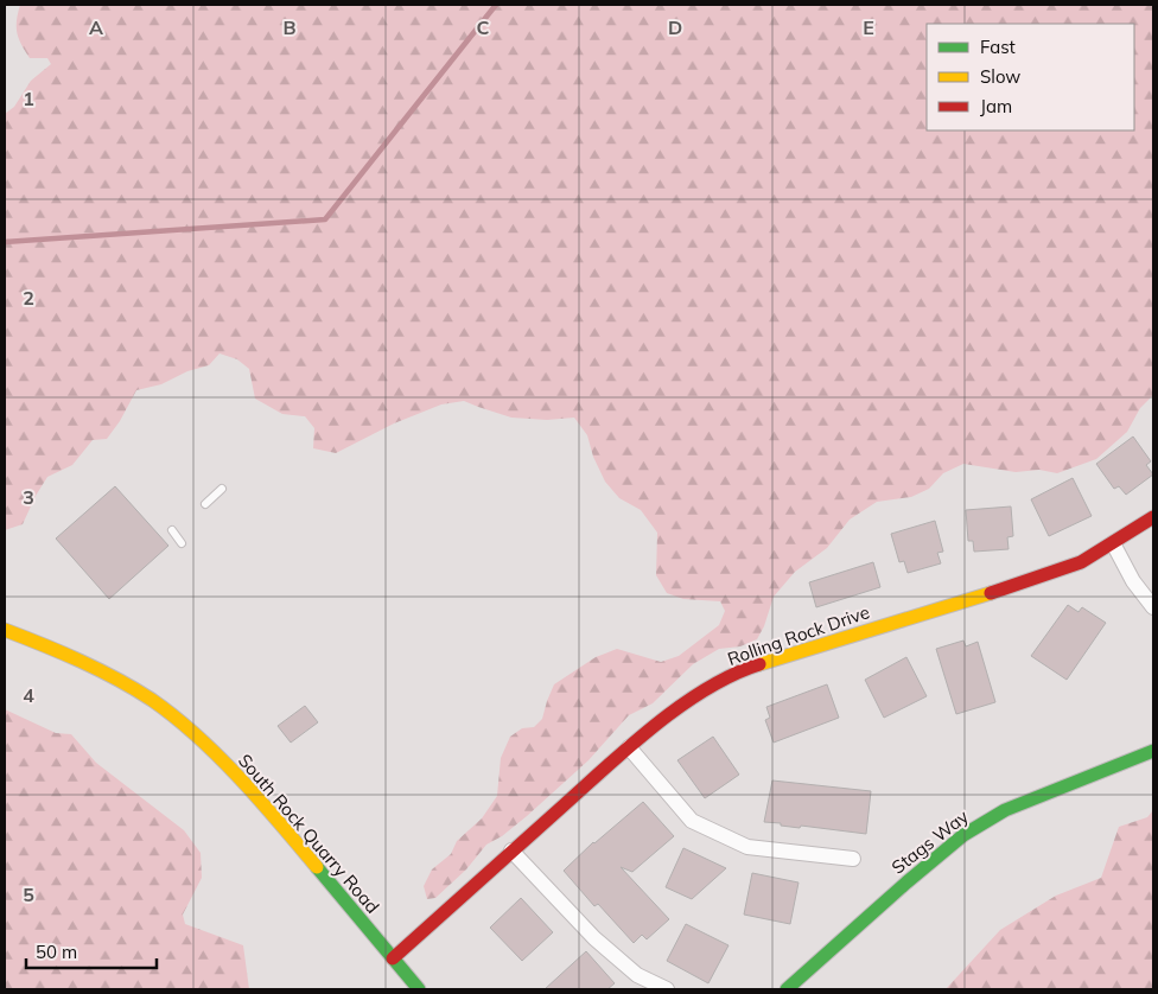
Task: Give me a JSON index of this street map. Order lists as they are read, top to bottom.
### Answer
{
  "streets": {
    "street": ["Rolling Rock Drive", "South Rock Quarry Road", "Stags Way"]
  },
  "crossings": [
    ["Rolling Rock Drive", "South Rock Quarry Road"]
  ],
  "legend": ["Fast", "Slow", "Jam"],
  "scale_bar": "50 m",
  "grid": {
    "columns": [
      "A",
      "B",
      "C",
      "D",
      "E"
    ],
    "rows": [
      "1",
      "2",
      "3",
      "4",
      "5"
    ]
  }
}
